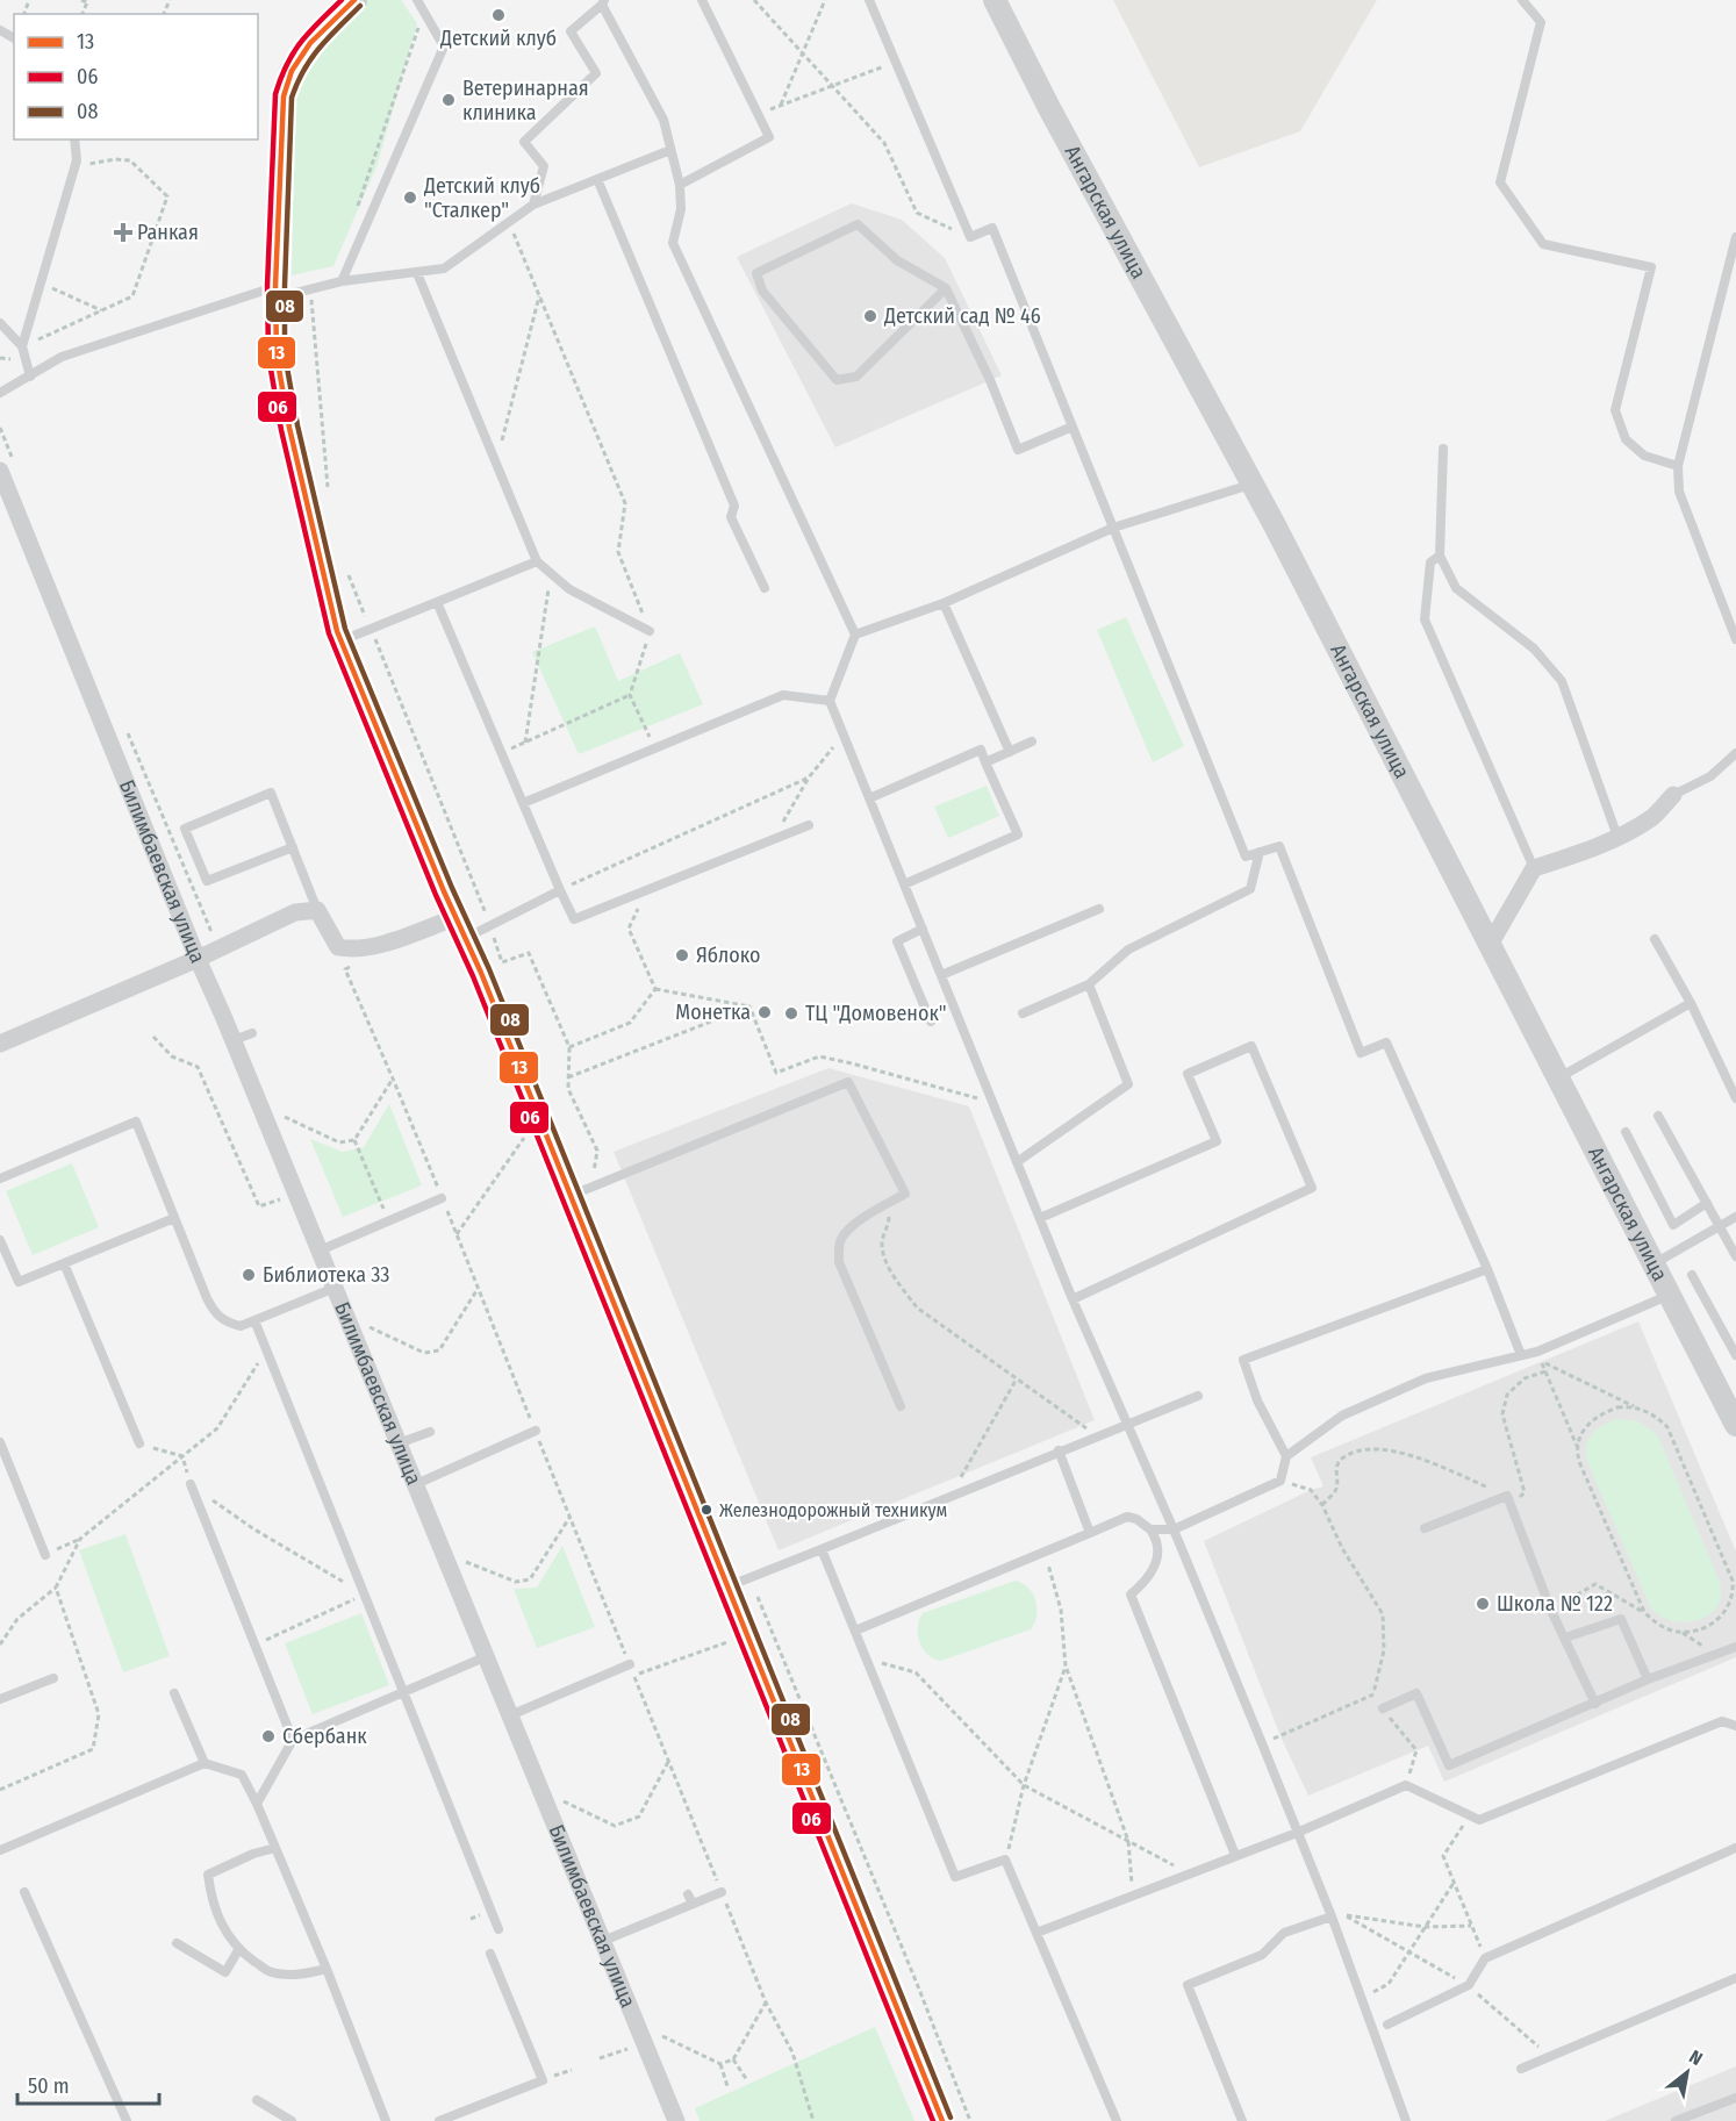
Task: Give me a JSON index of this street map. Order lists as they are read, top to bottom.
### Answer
{
  "streets": {
    "street": ["Ангарская улица", "Билимбаевская улица"]
  },
  "places": {
    "other": [
      "Детский клуб",
      "Ветеринарная клиника",
      "Детский клуб \"Сталкер\"",
      "Детский сад № 46",
      "Яблоко",
      "Монетка",
      "ТЦ \"Домовенок\"",
      "Библиотека 33",
      "Железнодорожный техникум",
      "Школа № 122",
      "Сбербанк"
    ],
    "health": ["Ранкая"]
  },
  "lines": ["transit line 13", "transit line 06", "transit line 08"],
  "legend": ["13", "06", "08"],
  "scale_bar": "50 m",
  "north": "top right"
}
